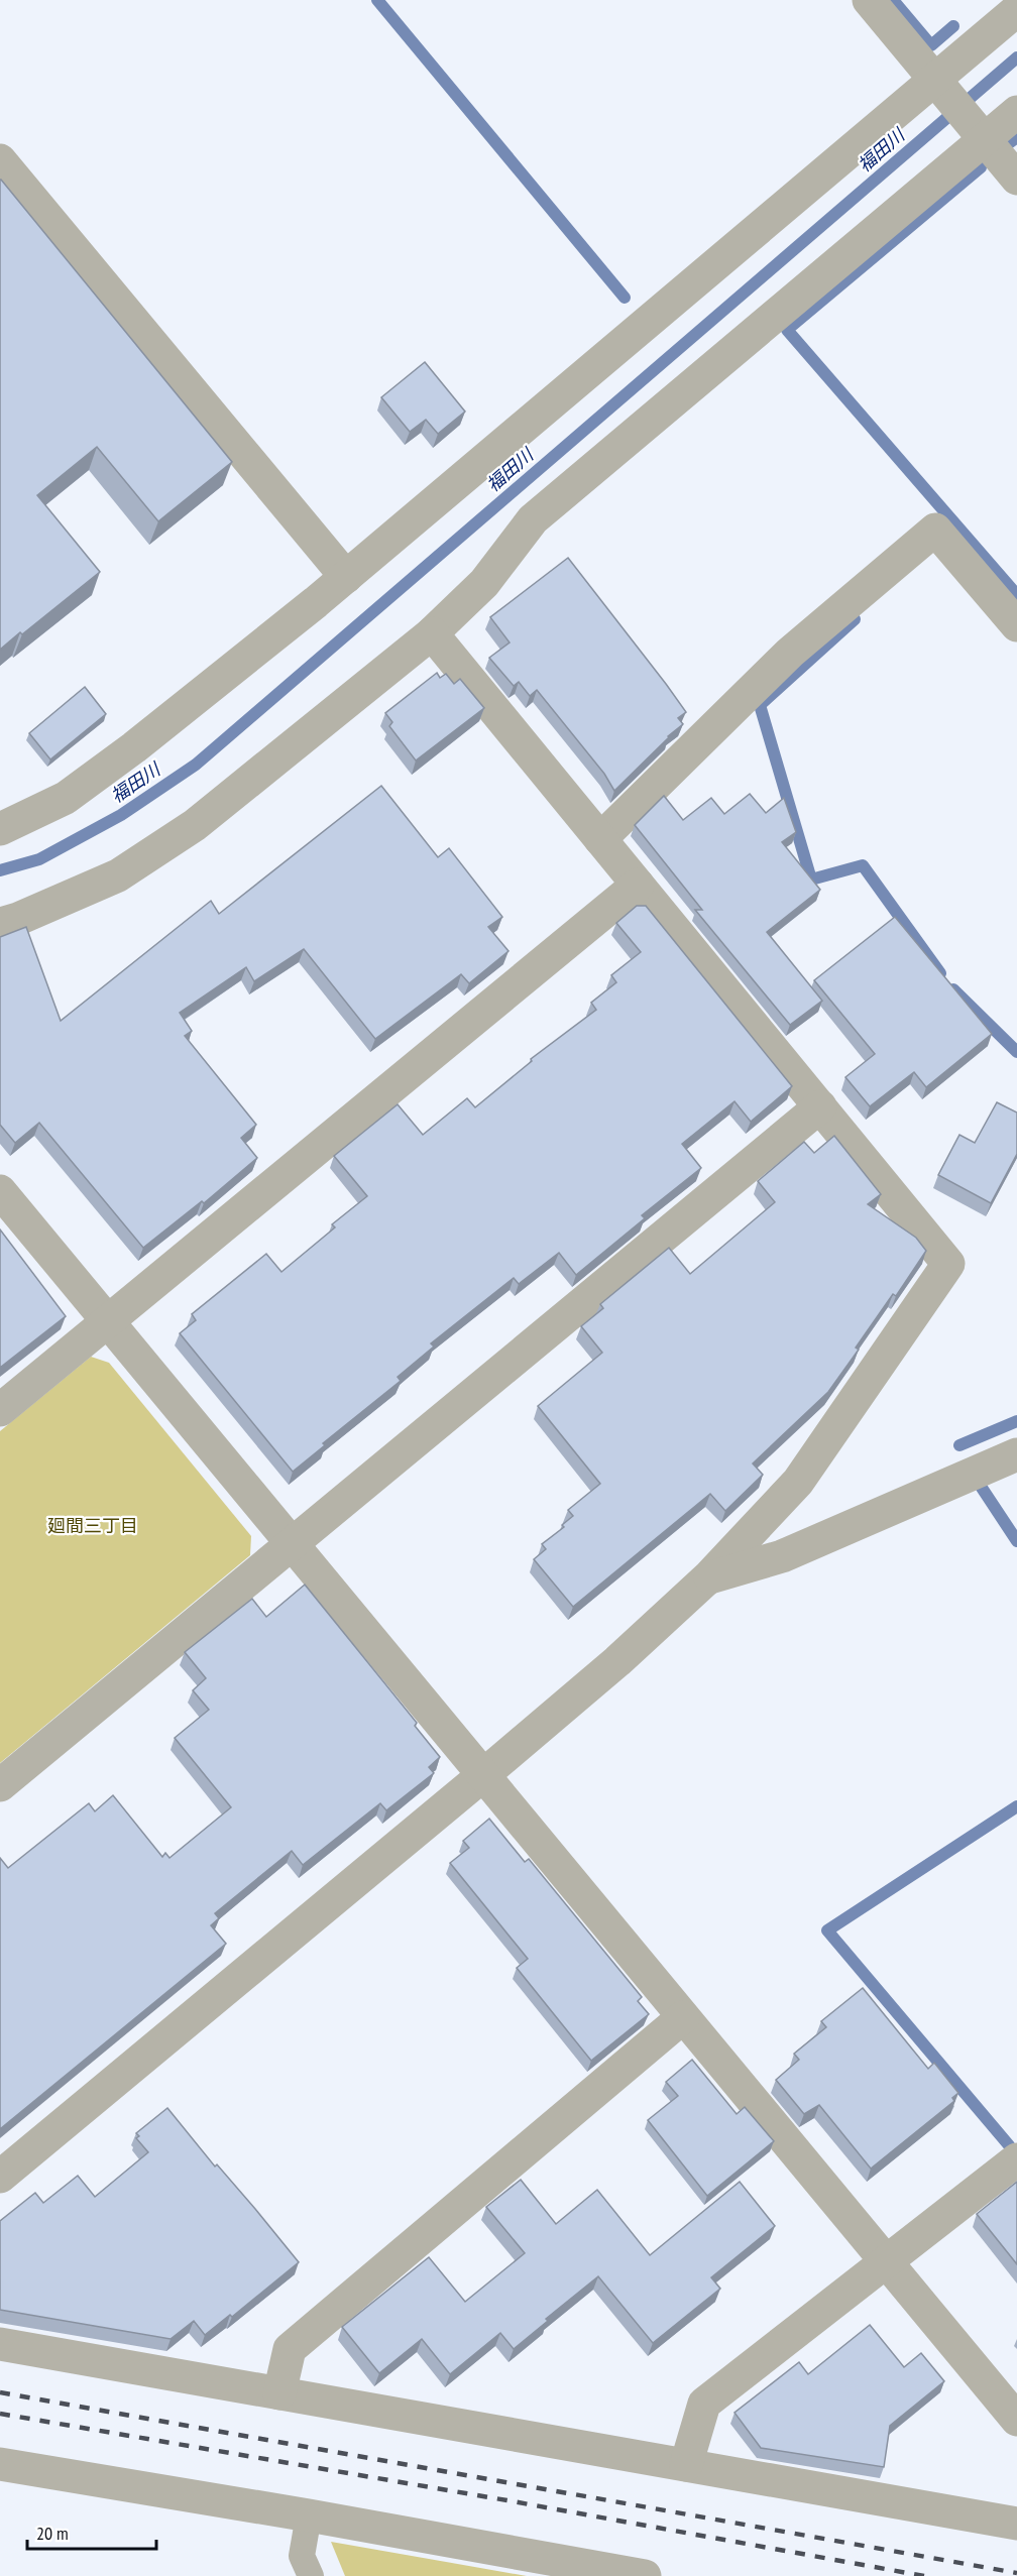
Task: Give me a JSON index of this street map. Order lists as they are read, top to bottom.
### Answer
{
  "districts": ["廻間三丁目"],
  "water": ["福田川"],
  "scale_bar": "20 m"
}
